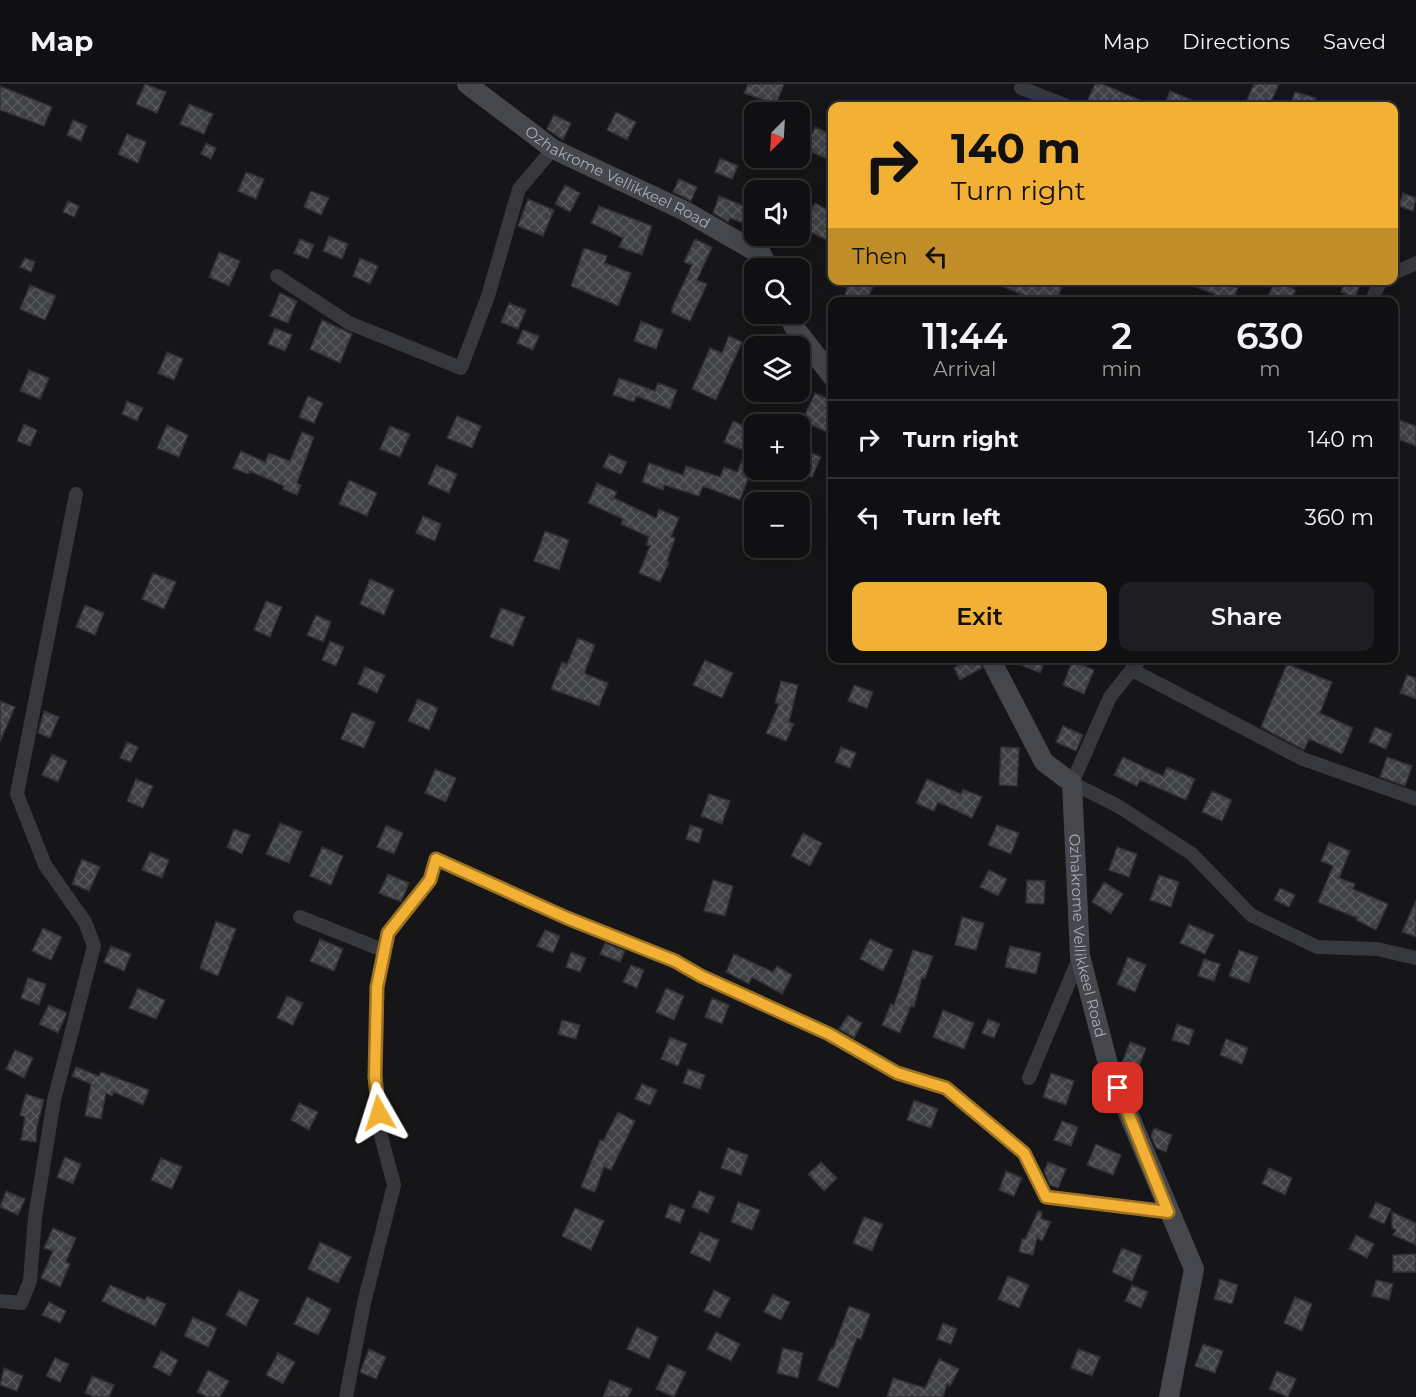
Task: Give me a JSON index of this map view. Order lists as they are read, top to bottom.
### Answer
{
  "streets": {
    "main road": ["Ozhakrome Vellikkeel Road"]
  },
  "north": "bottom left",
  "page": {
    "header": "Map",
    "nav": ["Map", "Directions", "Saved"],
    "map_buttons": ["+", "−"],
    "turn": ["140 m", "Turn right"],
    "then": "Then",
    "eta": [
      "11:44",
      "Arrival",
      "2",
      "min",
      "630",
      "m"
    ],
    "list": [
      {
        "name": "Turn right",
        "value": "140 m"
      },
      {
        "name": "Turn left",
        "value": "360 m"
      }
    ],
    "buttons": ["Exit", "Share"]
  }
}
